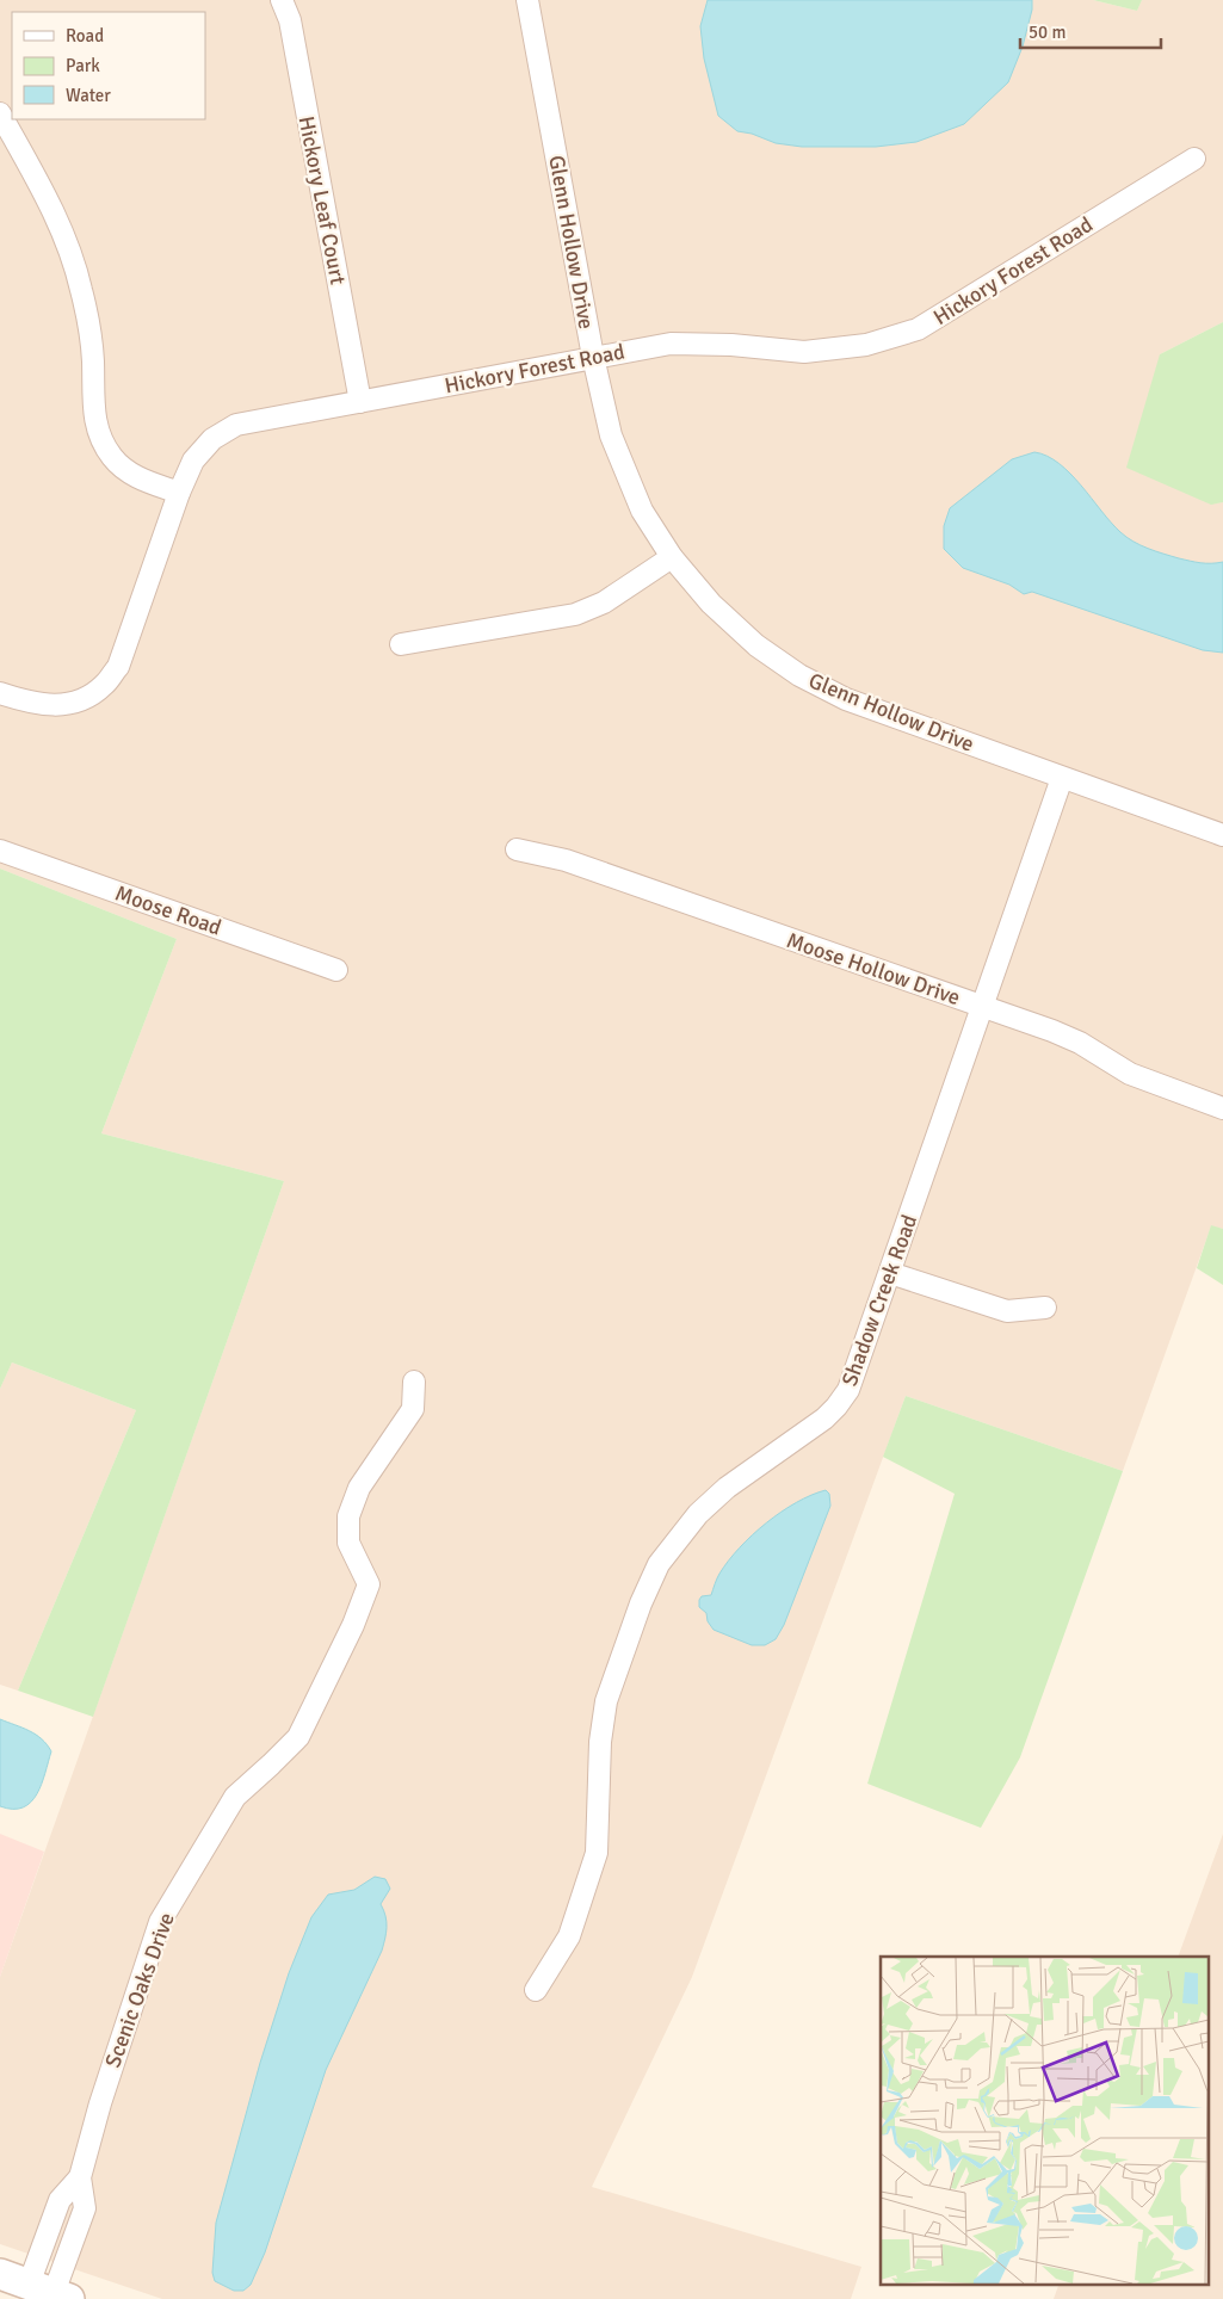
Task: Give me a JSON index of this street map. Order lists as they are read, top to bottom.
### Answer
{
  "streets": {
    "street": [
      "Hickory Leaf Court",
      "Glenn Hollow Drive",
      "Hickory Forest Road",
      "Moose Road",
      "Moose Hollow Drive",
      "Shadow Creek Road",
      "Scenic Oaks Drive"
    ]
  },
  "crossings": [
    ["Hickory Leaf Court", "Hickory Forest Road"],
    ["Glenn Hollow Drive", "Hickory Forest Road"],
    ["Glenn Hollow Drive", "Shadow Creek Road"],
    ["Moose Hollow Drive", "Shadow Creek Road"]
  ],
  "legend": ["Road", "Park", "Water"],
  "scale_bar": "50 m"
}
